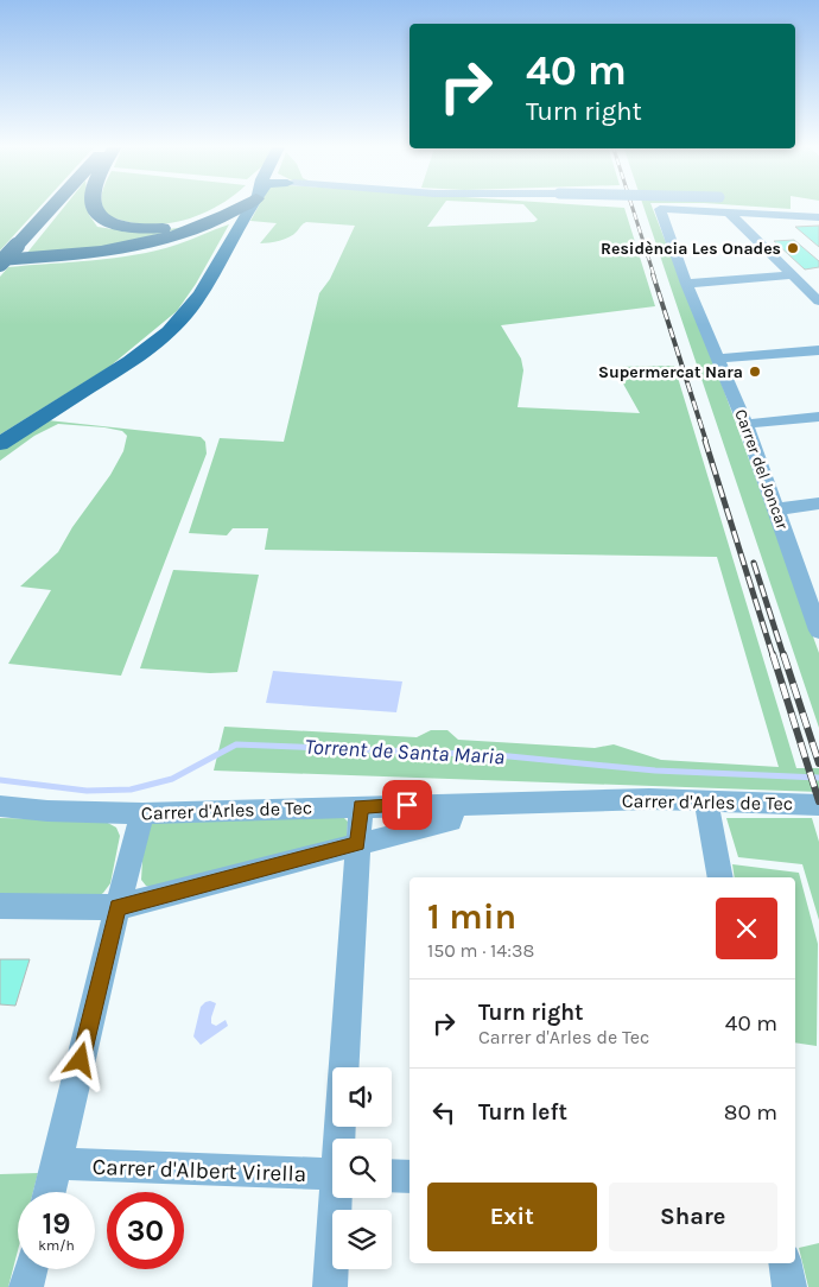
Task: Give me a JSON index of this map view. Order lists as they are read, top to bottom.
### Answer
{
  "streets": {
    "street": ["Carrer del Joncar", "Carrer d'Arles de Tec", "Carrer d'Albert Virella"]
  },
  "water": ["Torrent de Santa Maria"],
  "places": ["Residència Les Onades", "Supermercat Nara"],
  "page": {
    "turn": ["40 m", "Turn right"],
    "heading": ["1 min", "150 m · 14:38"],
    "list": [
      {
        "name": "Turn right",
        "note": "Carrer d'Arles de Tec",
        "value": "40 m"
      },
      {
        "name": "Turn left",
        "value": "80 m"
      }
    ],
    "buttons": ["Exit", "Share"],
    "speed": "19 km/h",
    "limit": "30"
  }
}
